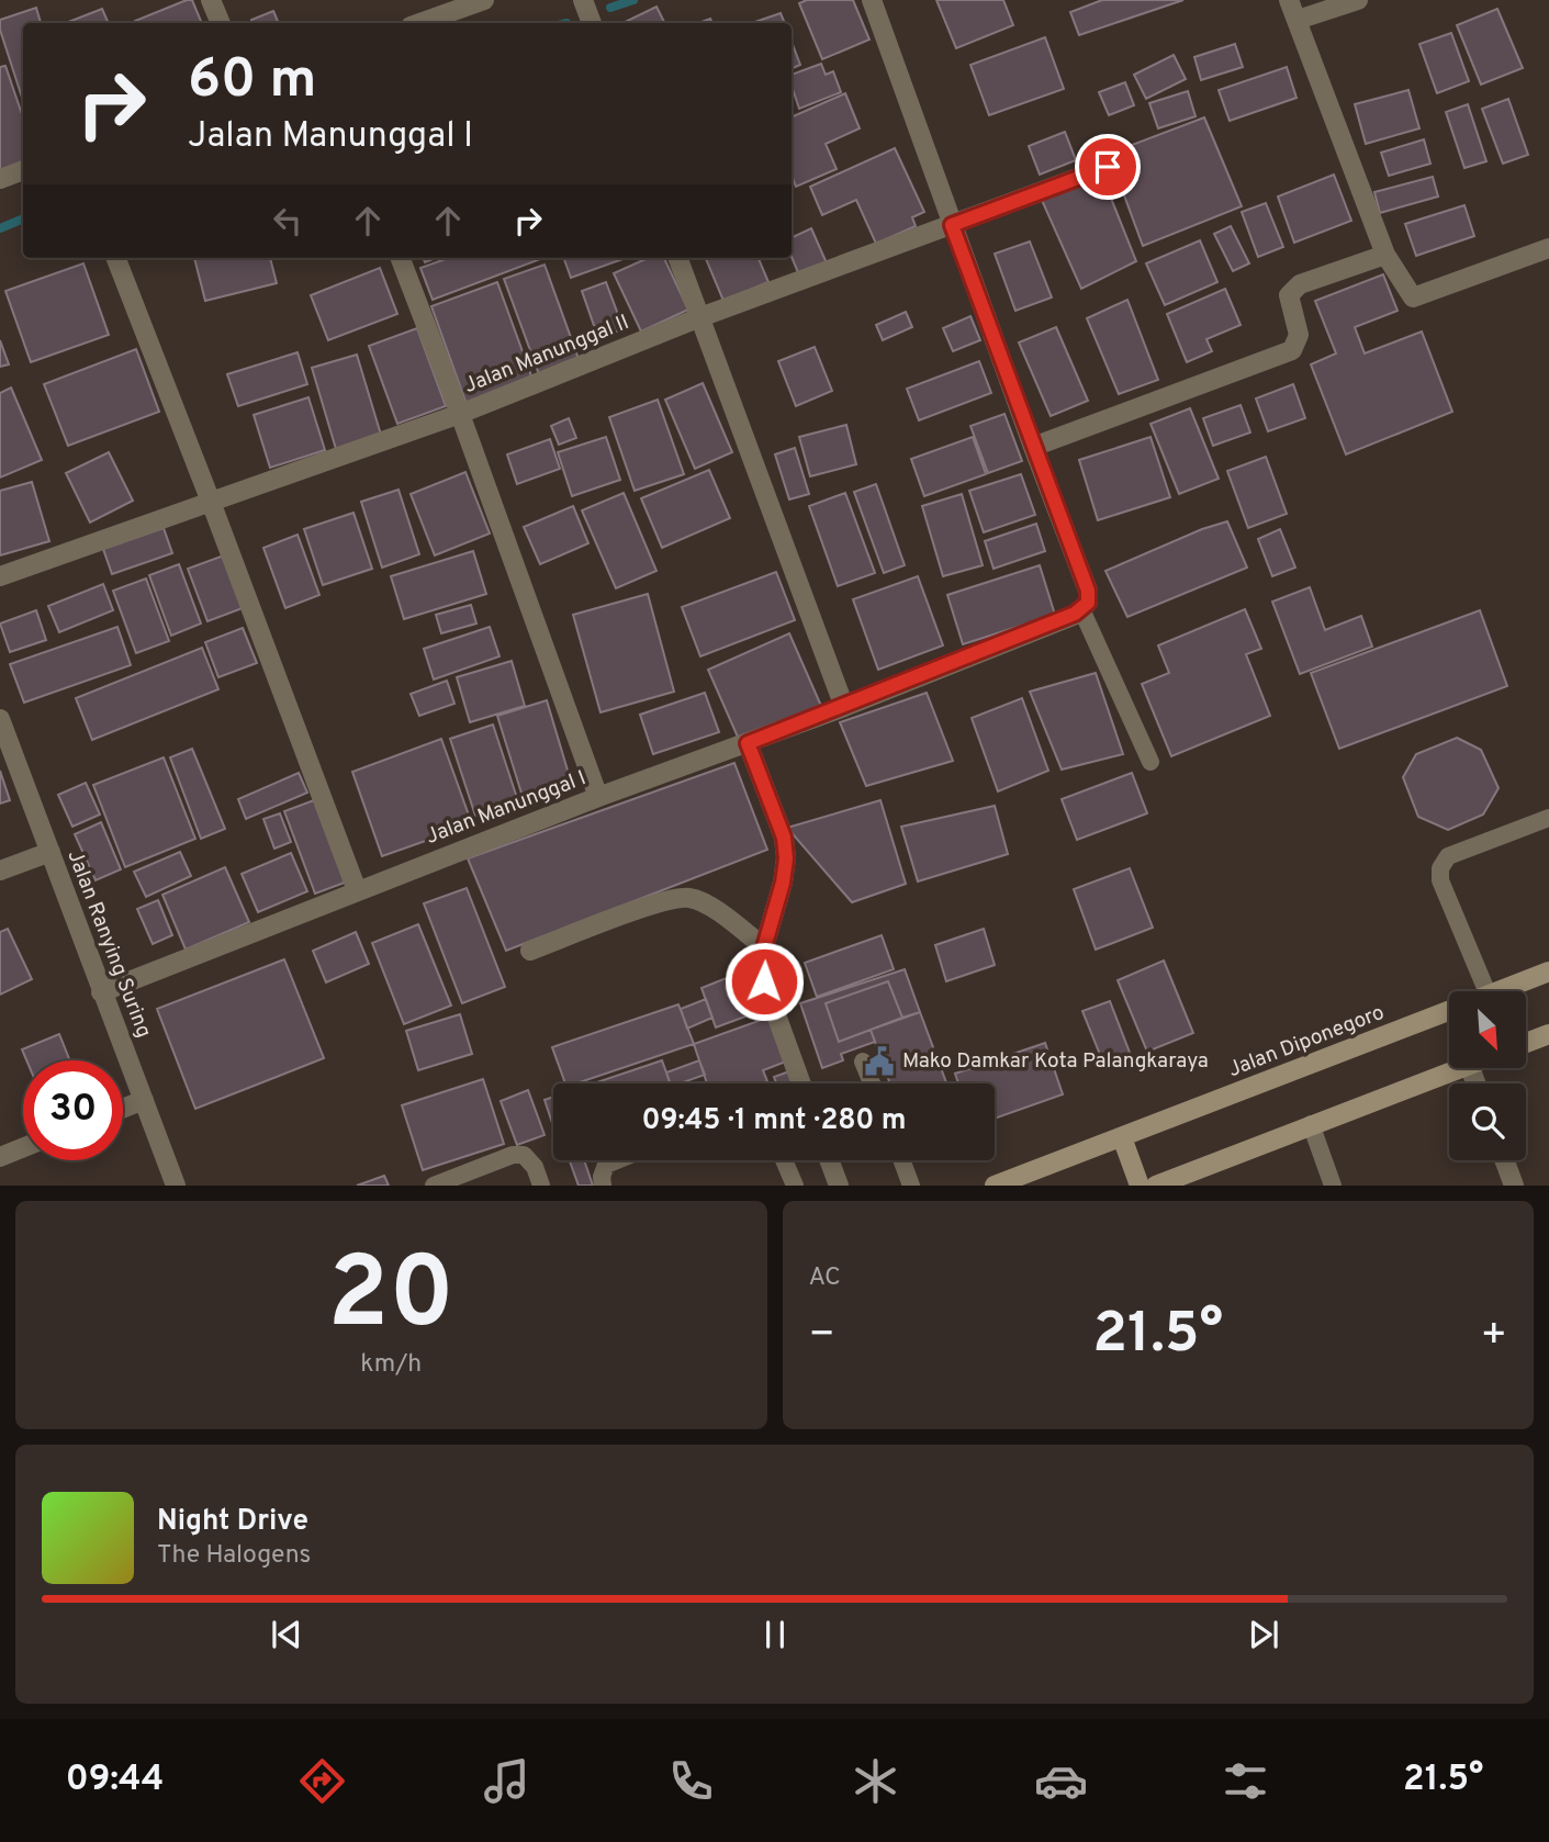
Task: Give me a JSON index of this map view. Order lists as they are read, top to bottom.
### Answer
{
  "streets": {
    "main road": ["Jalan Diponegoro"],
    "street": ["Jalan Manunggal II", "Jalan Manunggal I", "Jalan Ranying Suring"]
  },
  "crossings": [
    ["Jalan Manunggal I", "Jalan Ranying Suring"]
  ],
  "places": {
    "public building": ["Mako Damkar Kota Palangkaraya"]
  },
  "north": "bottom right",
  "page": {
    "turn": ["60 m", "Jalan Manunggal I"],
    "limit": "30",
    "trip": "09:45 · 1 mnt · 280 m",
    "tile": [
      ["20", "km/h"],
      "AC"
    ],
    "heat": ["−", "21.5°", "+"],
    "song": ["Night Drive", "The Halogens"],
    "tabs": ["09:44", "21.5°"]
  }
}
